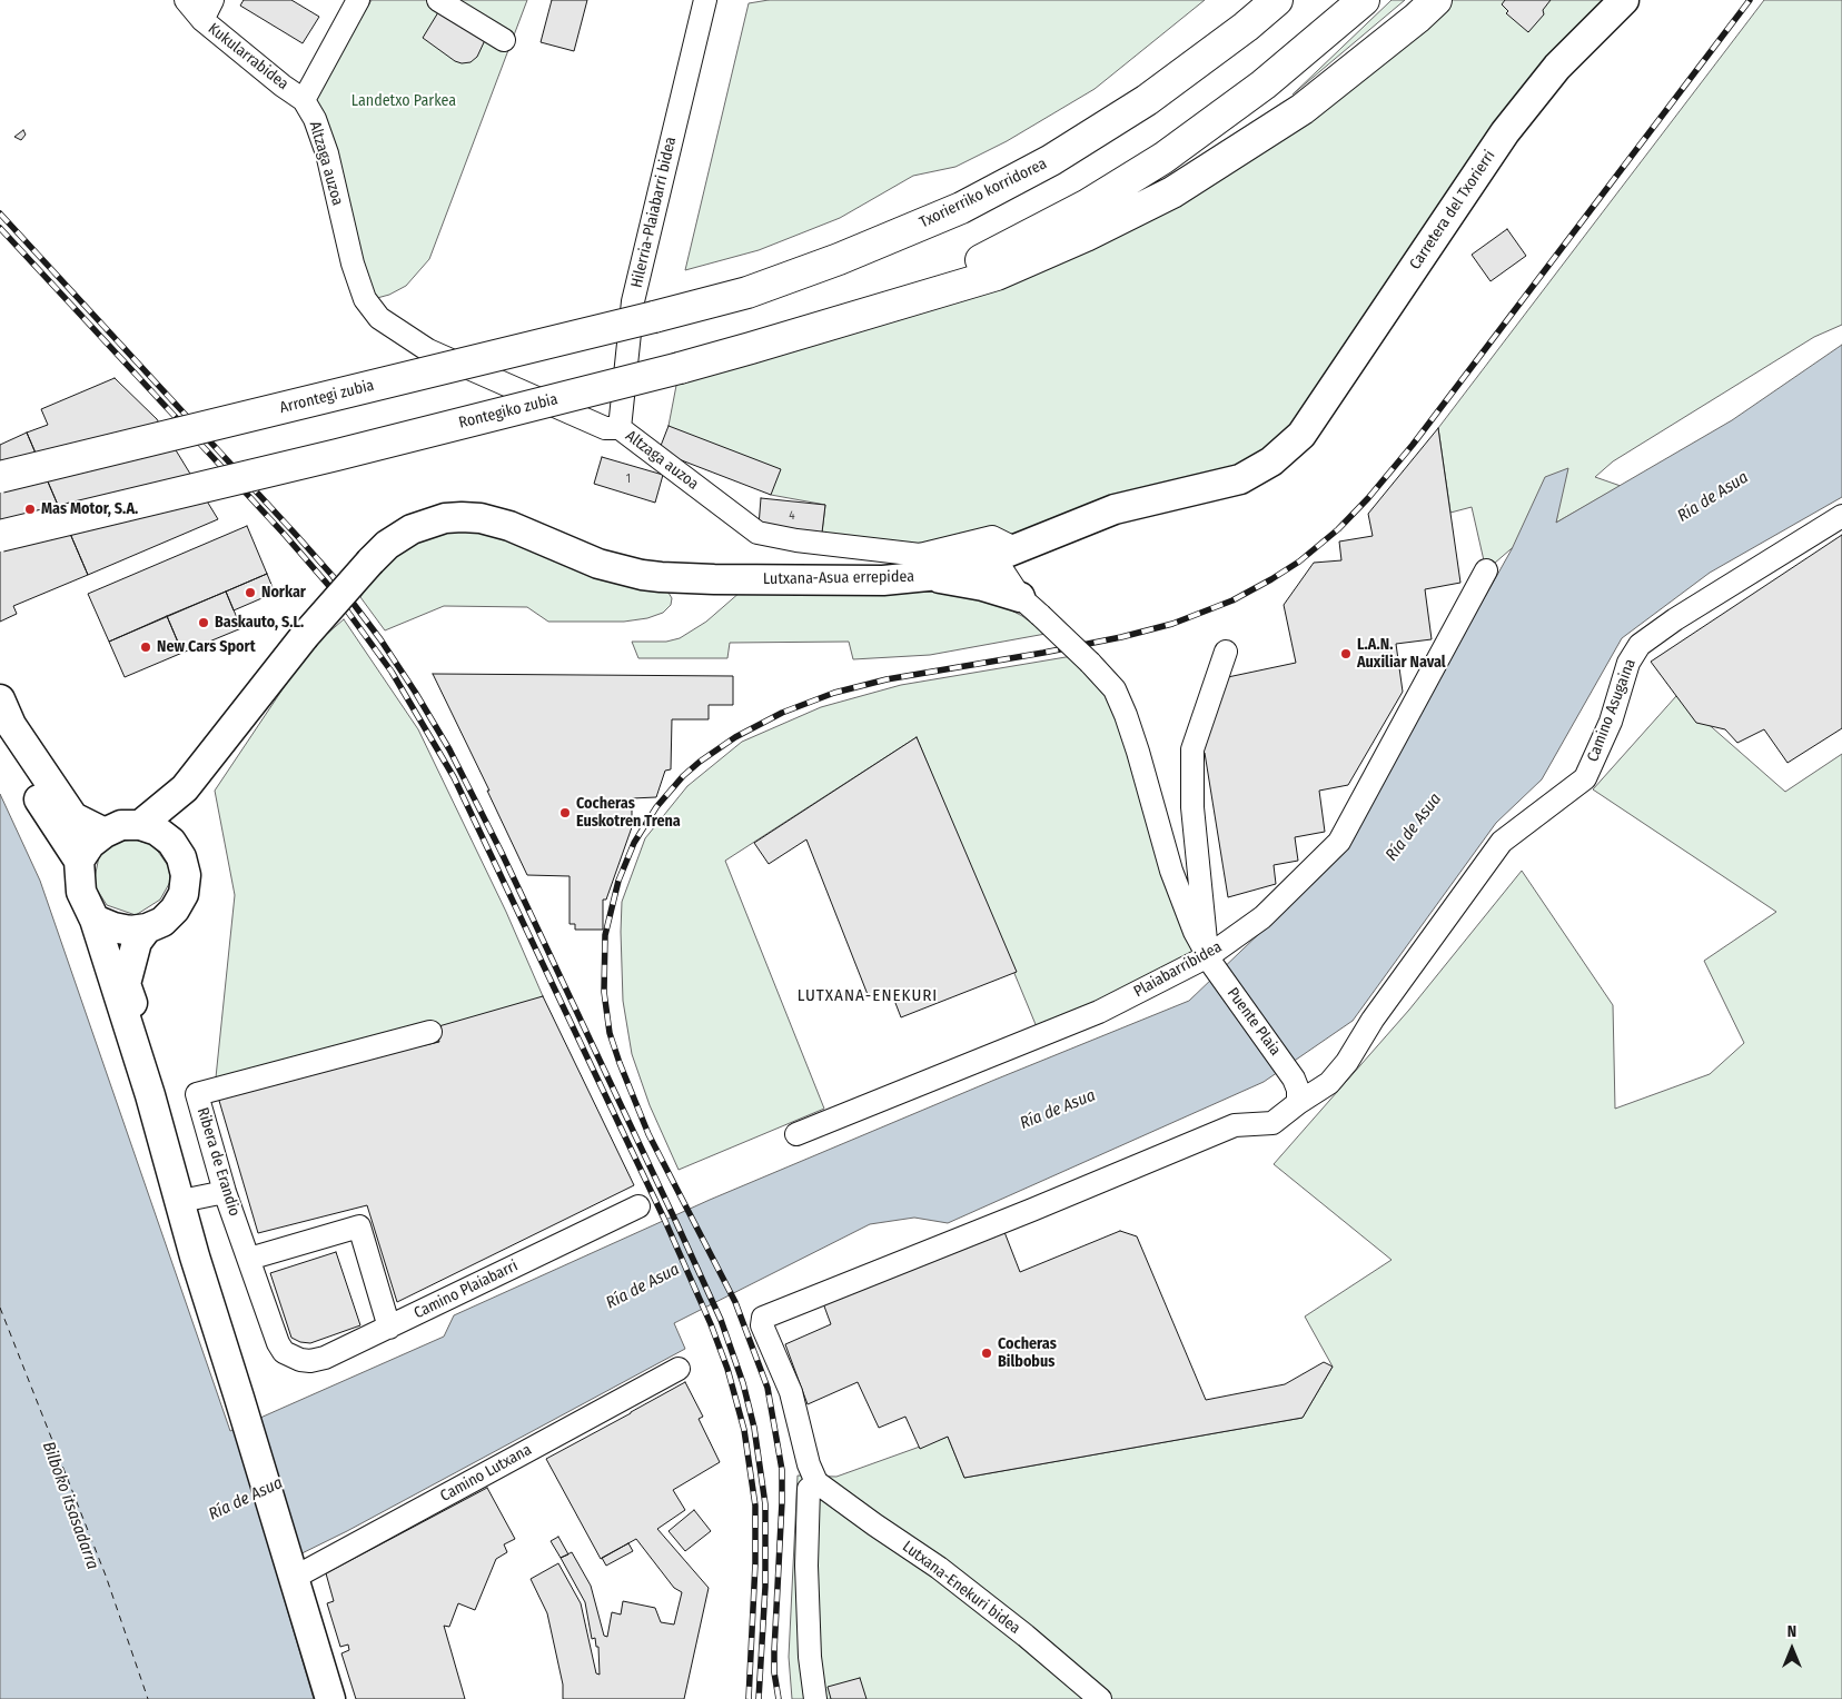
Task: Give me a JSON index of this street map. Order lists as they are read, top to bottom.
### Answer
{
  "streets": {
    "highway": ["Txorierriko korridorea", "Arrontegi zubia", "Rontegiko zubia"],
    "main road": ["Carretera del Txorierri", "Lutxana-Asua errepidea", "Ribera de Erandio"],
    "street": [
      "Kukularrabidea",
      "Altzaga auzoa",
      "Hilerria-Plaiabarri bidea",
      "Camino Asugaina",
      "Plaiabarribidea",
      "Puente Plaia",
      "Camino Plaiabarri",
      "Camino Lutxana",
      "Lutxana-Enekuri bidea"
    ]
  },
  "crossings": [
    ["Kukularrabidea", "Altzaga auzoa"],
    ["Altzaga auzoa", "Hilerria-Plaiabarri bidea"],
    ["Altzaga auzoa", "Lutxana-Asua errepidea"],
    ["Altzaga auzoa", "Puente Plaia"],
    ["Txorierriko korridorea", "Arrontegi zubia"],
    ["Carretera del Txorierri", "Lutxana-Asua errepidea"],
    ["Lutxana-Asua errepidea", "Puente Plaia"],
    ["Camino Asugaina", "Puente Plaia"],
    ["Camino Asugaina", "Lutxana-Enekuri bidea"],
    ["Plaiabarribidea", "Puente Plaia"],
    ["Ribera de Erandio", "Camino Plaiabarri"],
    ["Ribera de Erandio", "Camino Lutxana"]
  ],
  "districts": ["LUTXANA-ENEKURI"],
  "water": ["Ría de Asua", "Bilboko itsasadarra"],
  "parks": ["Landetxo Parkea"],
  "places": [
    "Mas Motor, S.A.",
    "Norkar",
    "Baskauto, S.L.",
    "New Cars Sport",
    "L.A.N. Auxiliar Naval",
    "Cocheras Euskotren Trena",
    "Cocheras Bilbobus"
  ],
  "house_numbers": ["1", "4"],
  "north": "top"
}
